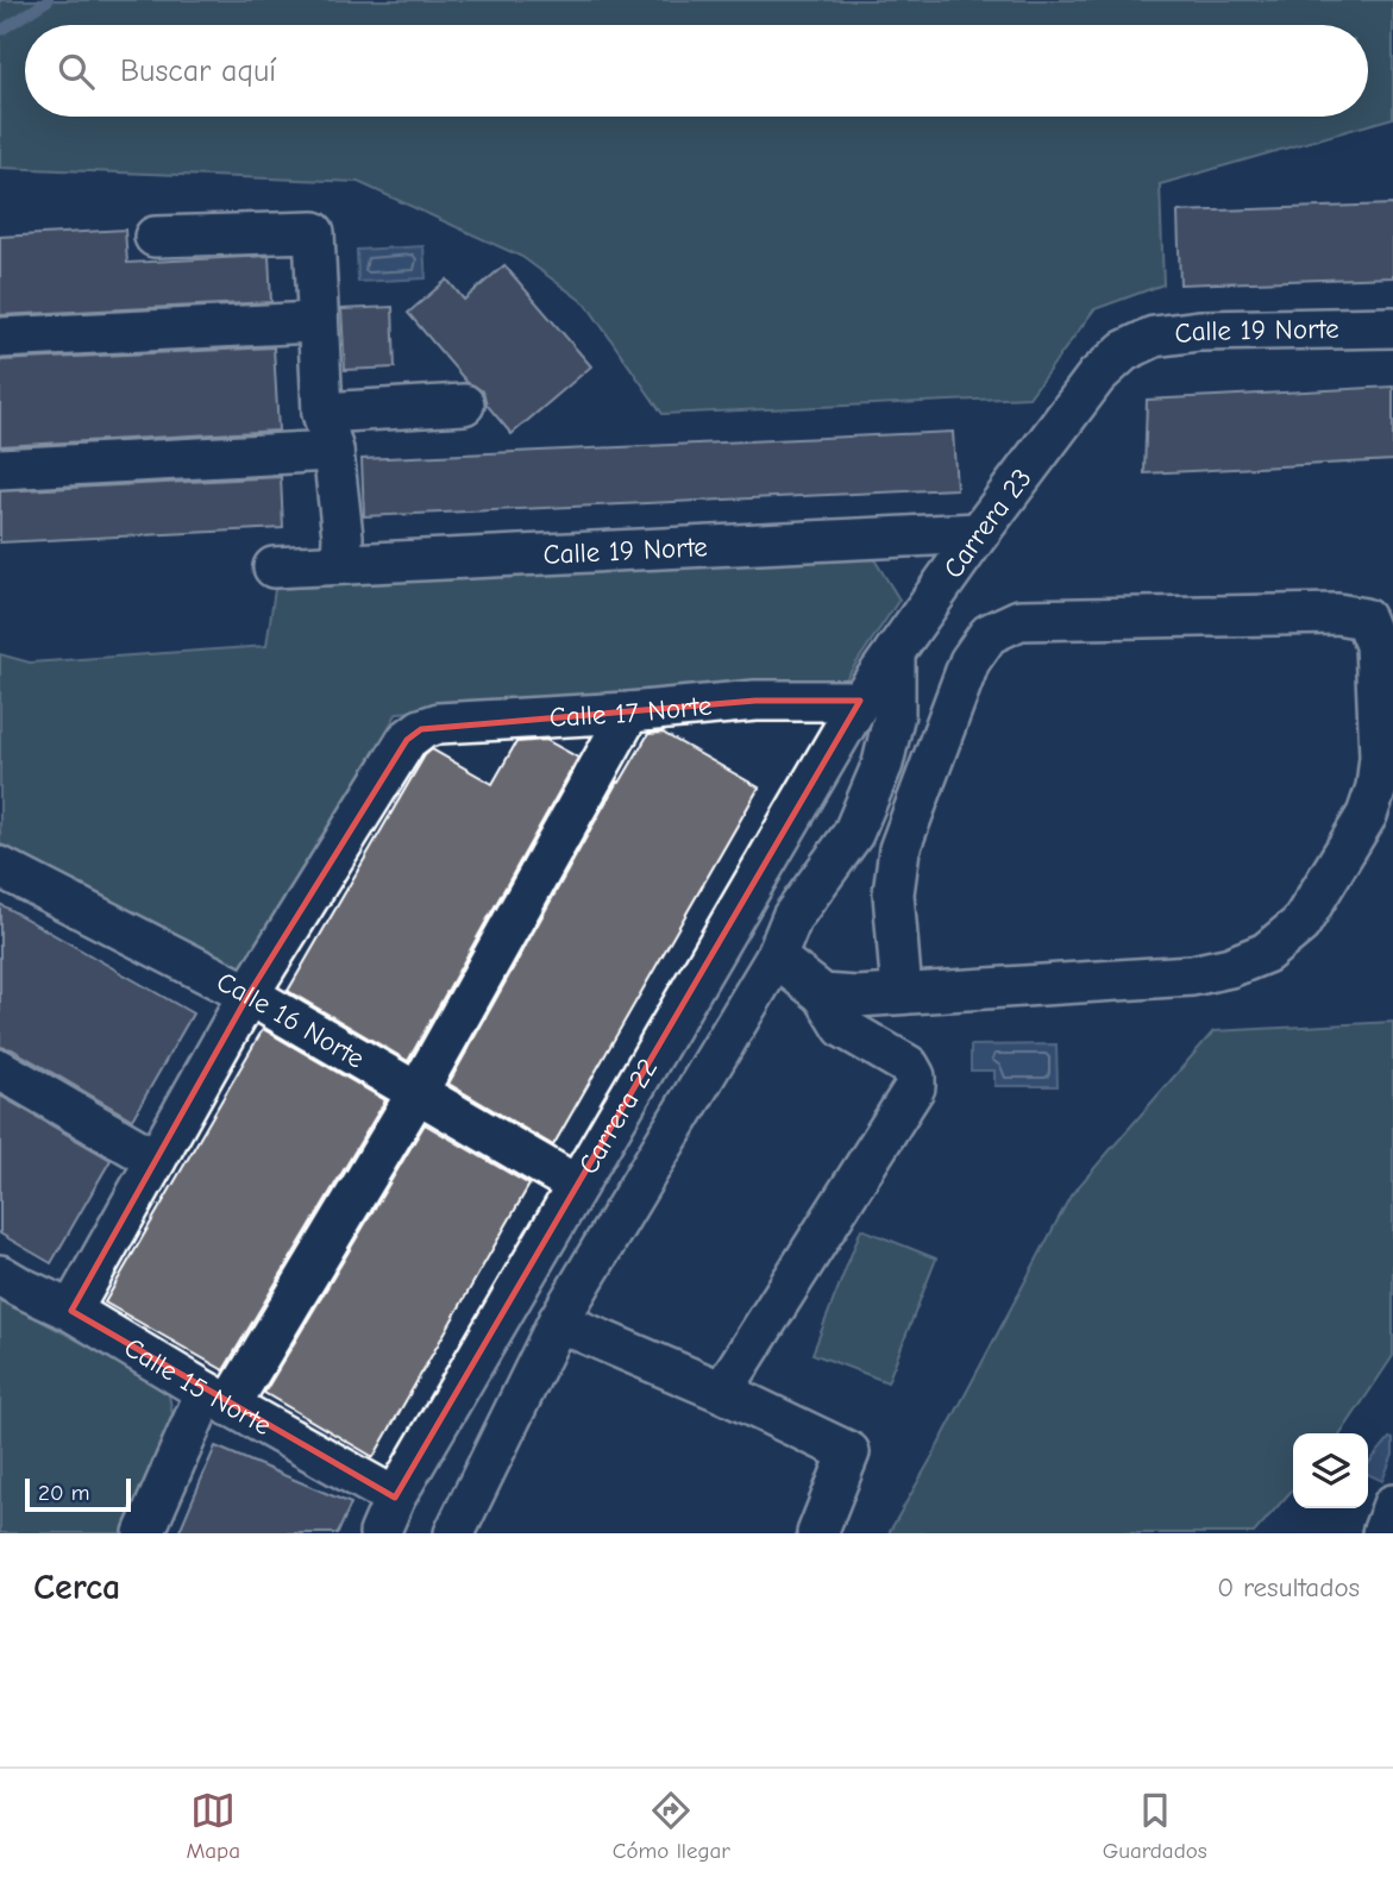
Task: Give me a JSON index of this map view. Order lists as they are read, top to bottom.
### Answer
{
  "streets": {
    "street": [
      "Calle 19 Norte",
      "Carrera 23",
      "Calle 17 Norte",
      "Calle 16 Norte",
      "Carrera 22",
      "Calle 15 Norte"
    ]
  },
  "crossings": [
    ["Calle 19 Norte", "Carrera 23"],
    ["Carrera 23", "Calle 17 Norte"],
    ["Carrera 23", "Carrera 22"],
    ["Calle 17 Norte", "Calle 16 Norte"],
    ["Calle 17 Norte", "Carrera 22"],
    ["Calle 16 Norte", "Carrera 22"],
    ["Carrera 22", "Calle 15 Norte"]
  ],
  "scale_bar": "20 m",
  "page": {
    "search": "Buscar aquí",
    "scale": "20 m",
    "heading": ["Cerca", "0 resultados"],
    "nav": ["Mapa", "Cómo llegar", "Guardados"]
  }
}
